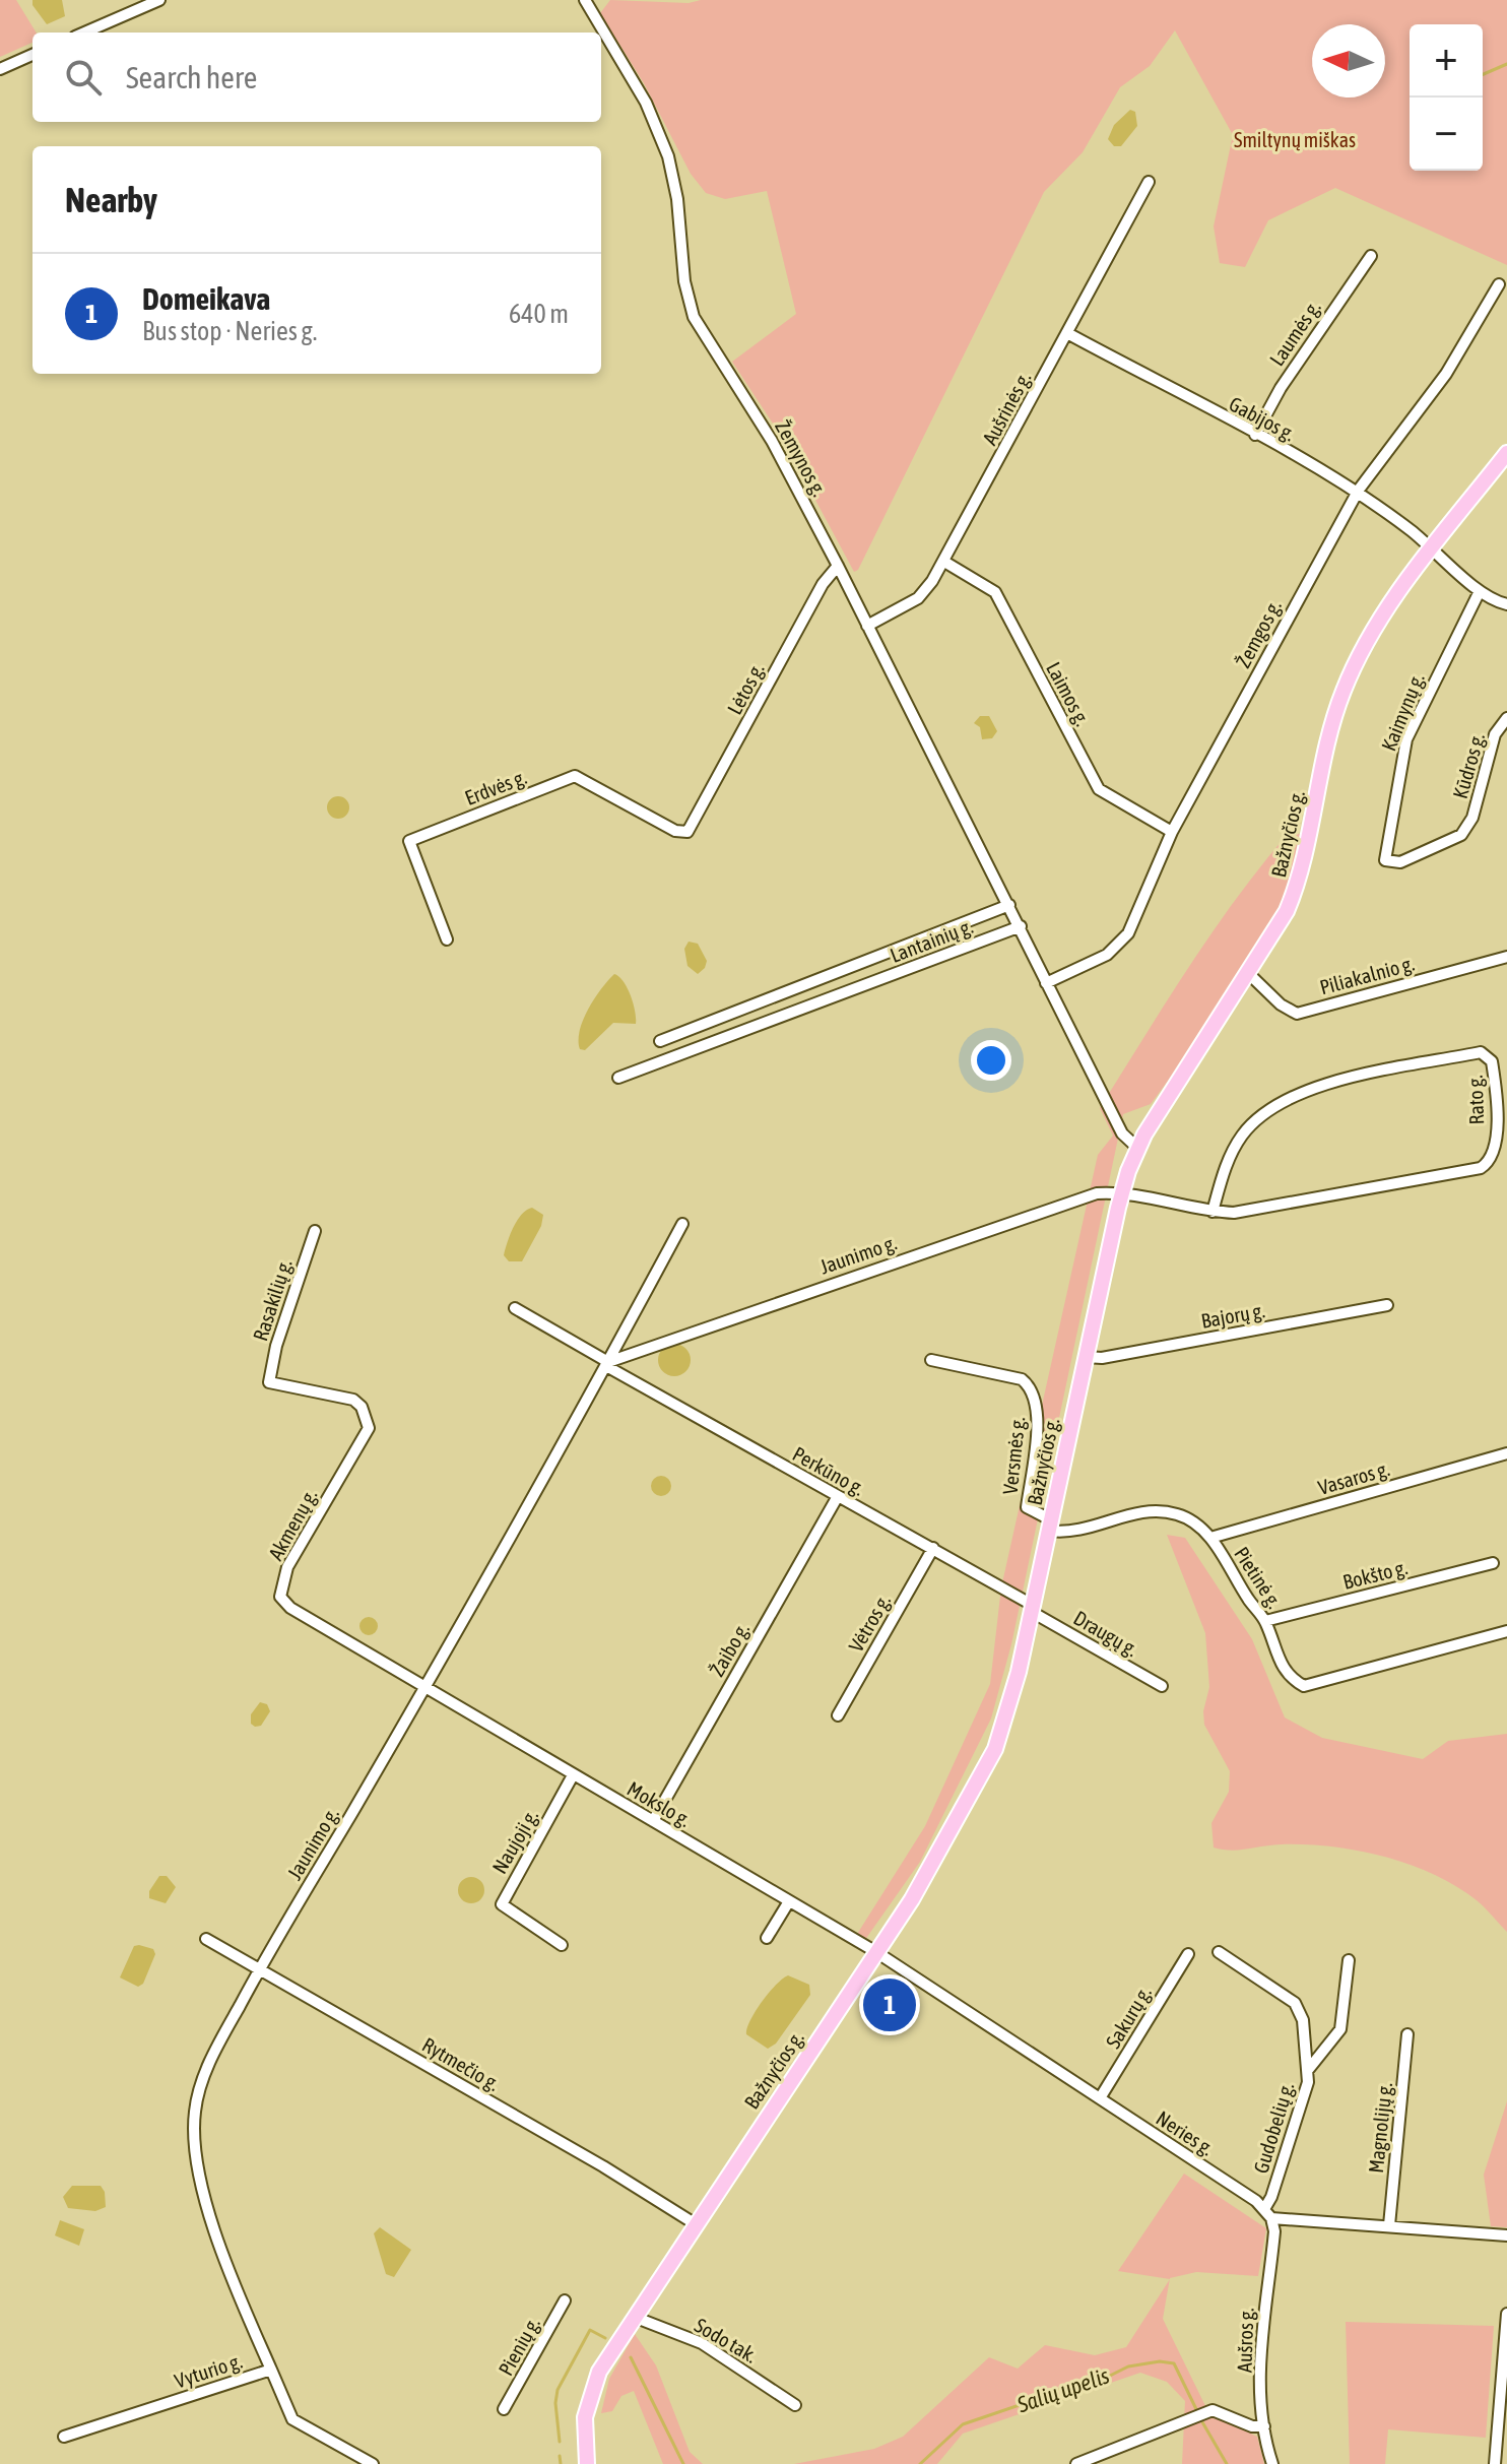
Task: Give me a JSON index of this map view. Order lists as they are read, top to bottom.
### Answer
{
  "streets": {
    "main road": ["Bažnyčios g."],
    "street": [
      "Laumės g.",
      "Aušrinės g.",
      "Gabijos g.",
      "Žemynos g.",
      "Žemgos g.",
      "Lėtos g.",
      "Laimos g.",
      "Kaimynų g.",
      "Kūdros g.",
      "Erdvės g.",
      "Lantainių g.",
      "Piliakalnio g.",
      "Rato g.",
      "Jaunimo g.",
      "Rasakilių g.",
      "Bajorų g.",
      "Versmės g.",
      "Perkūno g.",
      "Vasaros g.",
      "Akmenų g.",
      "Bokšto g.",
      "Pietinė g.",
      "Vėtros g.",
      "Draugų g.",
      "Žaibo g.",
      "Mokslo g.",
      "Naujoji g.",
      "Sakurų g.",
      "Rytmečio g.",
      "Gudobelių g.",
      "Magnolijų g.",
      "Neries g.",
      "Sodo tak.",
      "Aušros g.",
      "Pienių g.",
      "Vyturio g."
    ]
  },
  "crossings": [
    ["Laumės g.", "Gabijos g."],
    ["Aušrinės g.", "Gabijos g."],
    ["Aušrinės g.", "Žemynos g."],
    ["Aušrinės g.", "Laimos g."],
    ["Gabijos g.", "Žemgos g."],
    ["Gabijos g.", "Kaimynų g."],
    ["Gabijos g.", "Bažnyčios g."],
    ["Žemynos g.", "Lėtos g."],
    ["Žemynos g.", "Lantainių g."],
    ["Žemgos g.", "Laimos g."],
    ["Lėtos g.", "Erdvės g."],
    ["Kaimynų g.", "Kūdros g."],
    ["Bažnyčios g.", "Piliakalnio g."],
    ["Bažnyčios g.", "Rato g."],
    ["Bažnyčios g.", "Jaunimo g."],
    ["Bažnyčios g.", "Bajorų g."],
    ["Bažnyčios g.", "Versmės g."],
    ["Bažnyčios g.", "Perkūno g."],
    ["Bažnyčios g.", "Pietinė g."],
    ["Bažnyčios g.", "Draugų g."],
    ["Bažnyčios g.", "Mokslo g."],
    ["Bažnyčios g.", "Rytmečio g."],
    ["Bažnyčios g.", "Neries g."],
    ["Bažnyčios g.", "Sodo tak."],
    ["Rato g.", "Jaunimo g."],
    ["Jaunimo g.", "Perkūno g."],
    ["Jaunimo g.", "Akmenų g."],
    ["Jaunimo g.", "Mokslo g."],
    ["Jaunimo g.", "Rytmečio g."],
    ["Jaunimo g.", "Vyturio g."],
    ["Rasakilių g.", "Akmenų g."],
    ["Versmės g.", "Pietinė g."],
    ["Perkūno g.", "Vėtros g."],
    ["Perkūno g.", "Draugų g."],
    ["Perkūno g.", "Žaibo g."],
    ["Vasaros g.", "Pietinė g."],
    ["Akmenų g.", "Mokslo g."],
    ["Bokšto g.", "Pietinė g."],
    ["Žaibo g.", "Mokslo g."],
    ["Mokslo g.", "Naujoji g."],
    ["Mokslo g.", "Neries g."],
    ["Sakurų g.", "Neries g."],
    ["Gudobelių g.", "Neries g."],
    ["Gudobelių g.", "Aušros g."],
    ["Neries g.", "Aušros g."]
  ],
  "water": ["Salių upelis"],
  "parks": ["Smiltynų miškas"],
  "north": "left",
  "page": {
    "map_buttons": ["+", "−"],
    "search": "Search here",
    "heading": "Nearby",
    "list": [
      {
        "mark": "1",
        "name": "Domeikava",
        "note": "Bus stop · Neries g.",
        "value": "640 m"
      }
    ],
    "pins": "1"
  }
}
